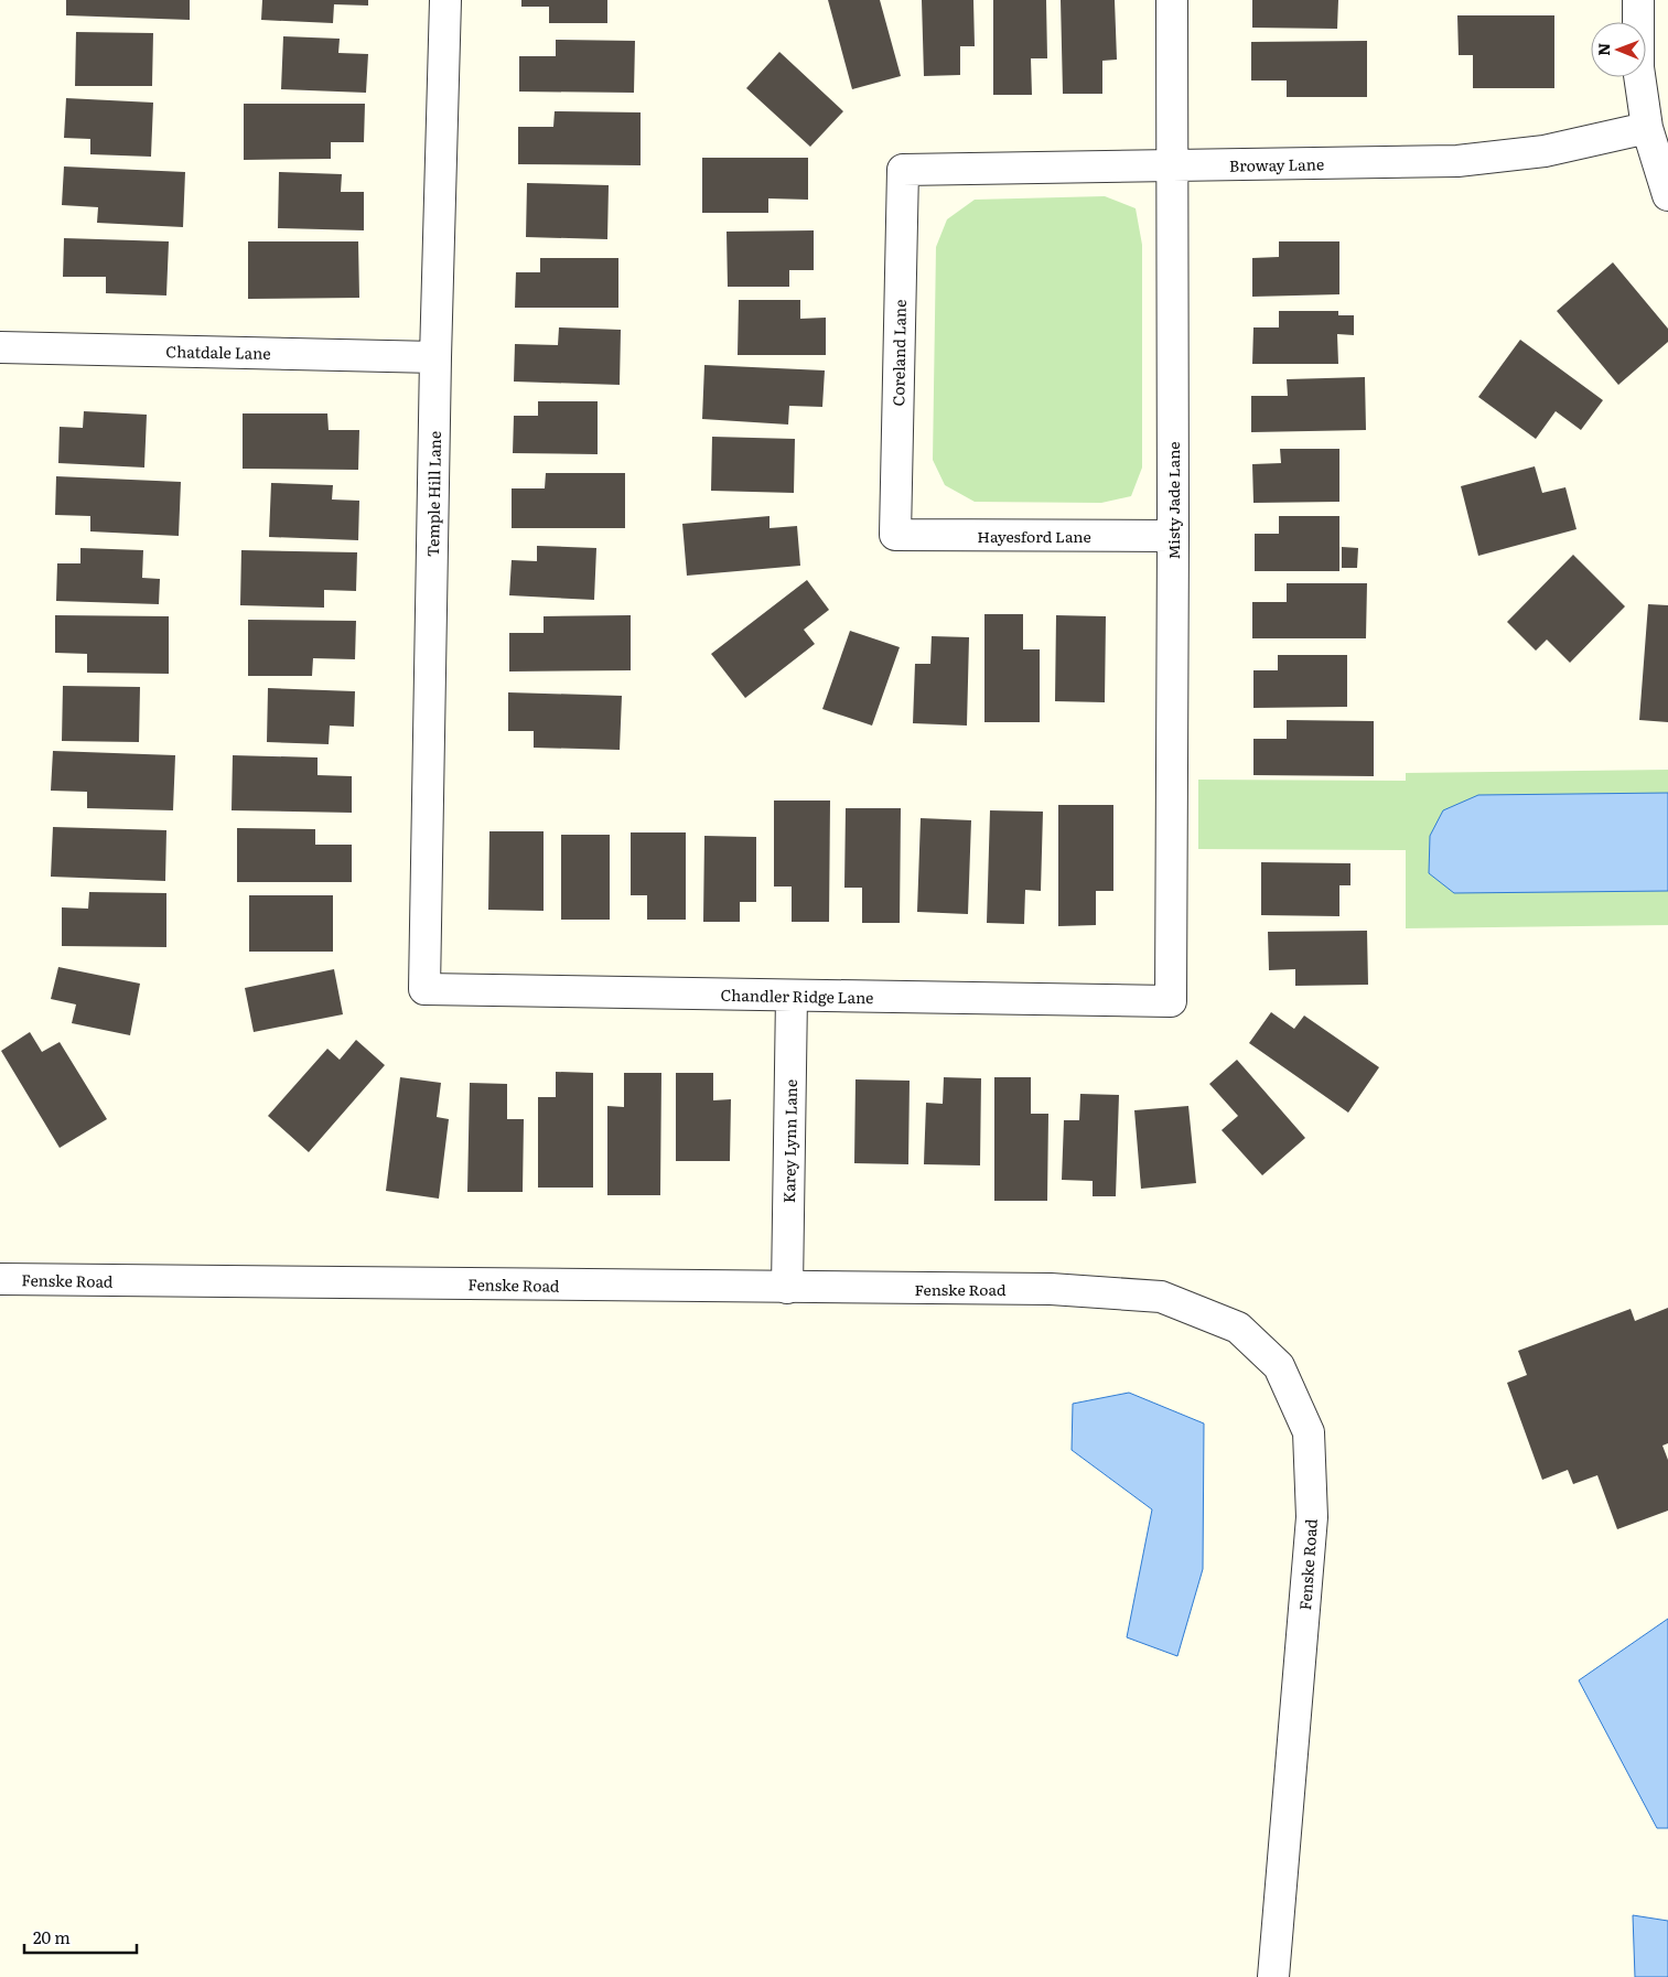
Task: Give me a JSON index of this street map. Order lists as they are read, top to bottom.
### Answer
{
  "streets": {
    "street": [
      "Broway Lane",
      "Chatdale Lane",
      "Coreland Lane",
      "Temple Hill Lane",
      "Misty Jade Lane",
      "Hayesford Lane",
      "Chandler Ridge Lane",
      "Karey Lynn Lane",
      "Fenske Road"
    ]
  },
  "crossings": [
    ["Broway Lane", "Coreland Lane"],
    ["Broway Lane", "Misty Jade Lane"],
    ["Chatdale Lane", "Temple Hill Lane"],
    ["Coreland Lane", "Hayesford Lane"],
    ["Temple Hill Lane", "Chandler Ridge Lane"],
    ["Misty Jade Lane", "Hayesford Lane"],
    ["Misty Jade Lane", "Chandler Ridge Lane"],
    ["Chandler Ridge Lane", "Karey Lynn Lane"],
    ["Karey Lynn Lane", "Fenske Road"]
  ],
  "scale_bar": "20 m",
  "north": "left"
}
